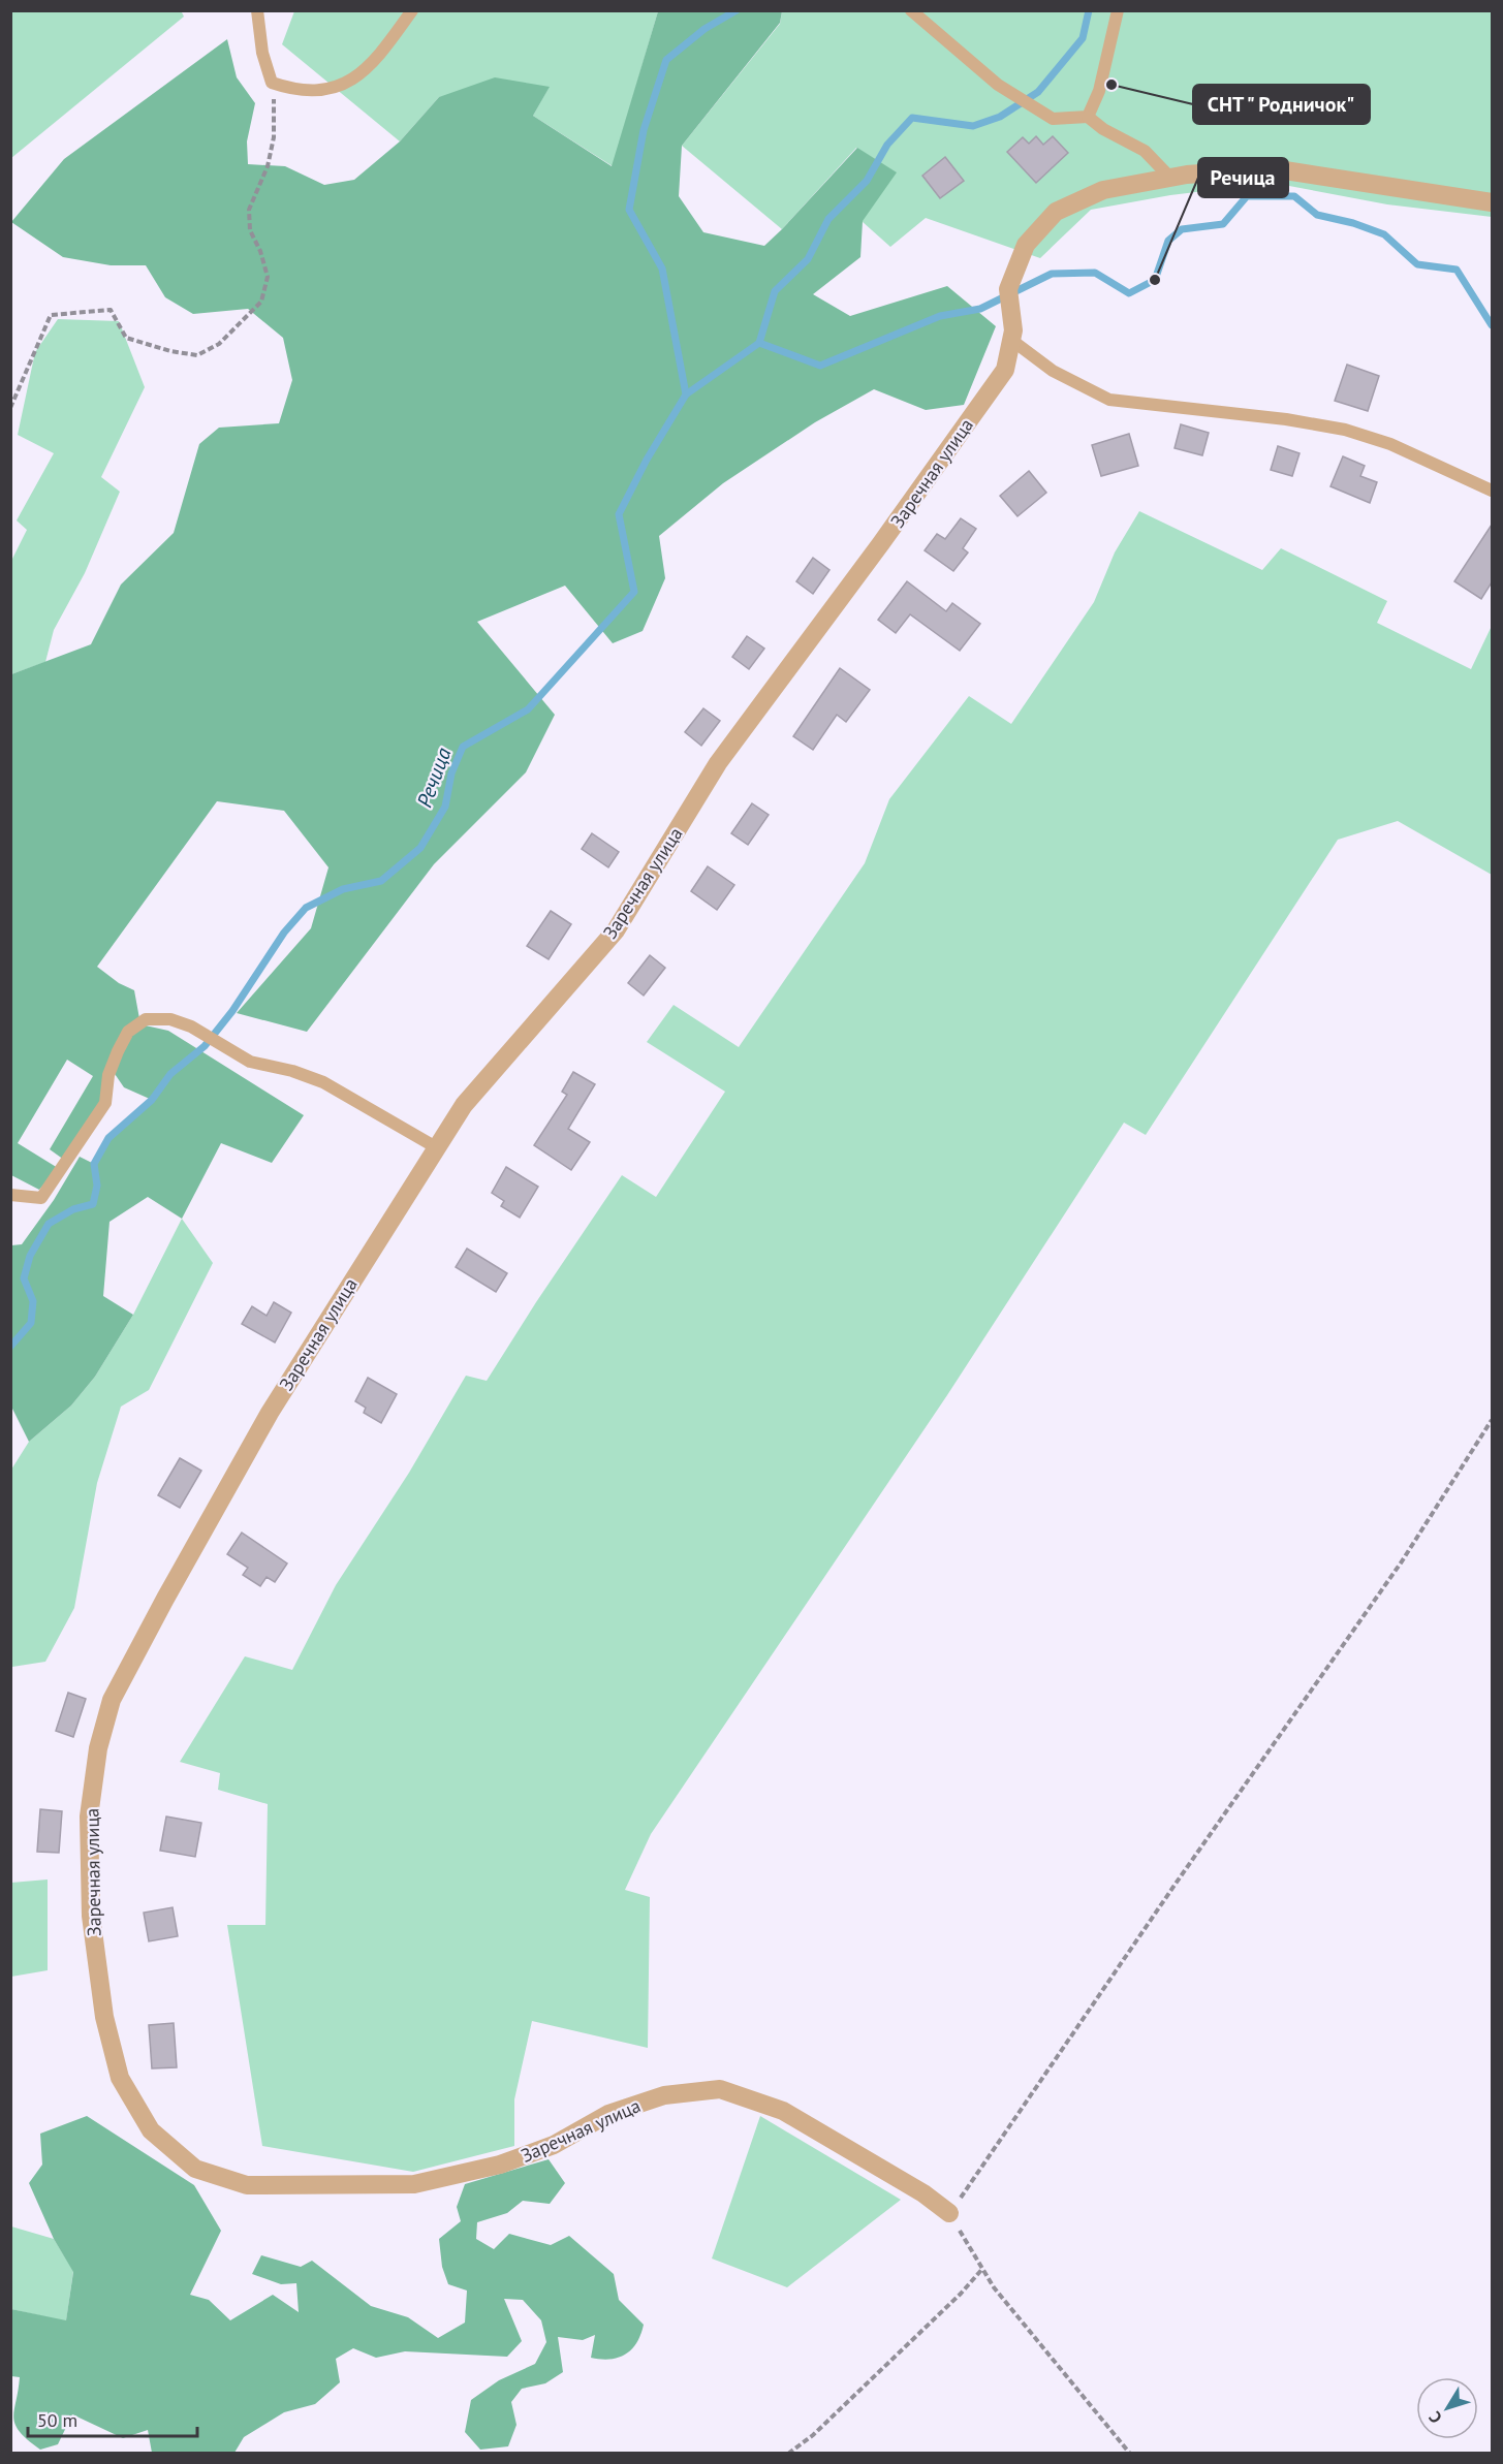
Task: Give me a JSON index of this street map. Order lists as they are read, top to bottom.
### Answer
{
  "streets": {
    "street": ["Заречная улица"]
  },
  "water": ["Речица"],
  "places": ["СНТ \" Родничок\"", "Речица"],
  "scale_bar": "50 m",
  "north": "bottom left"
}
